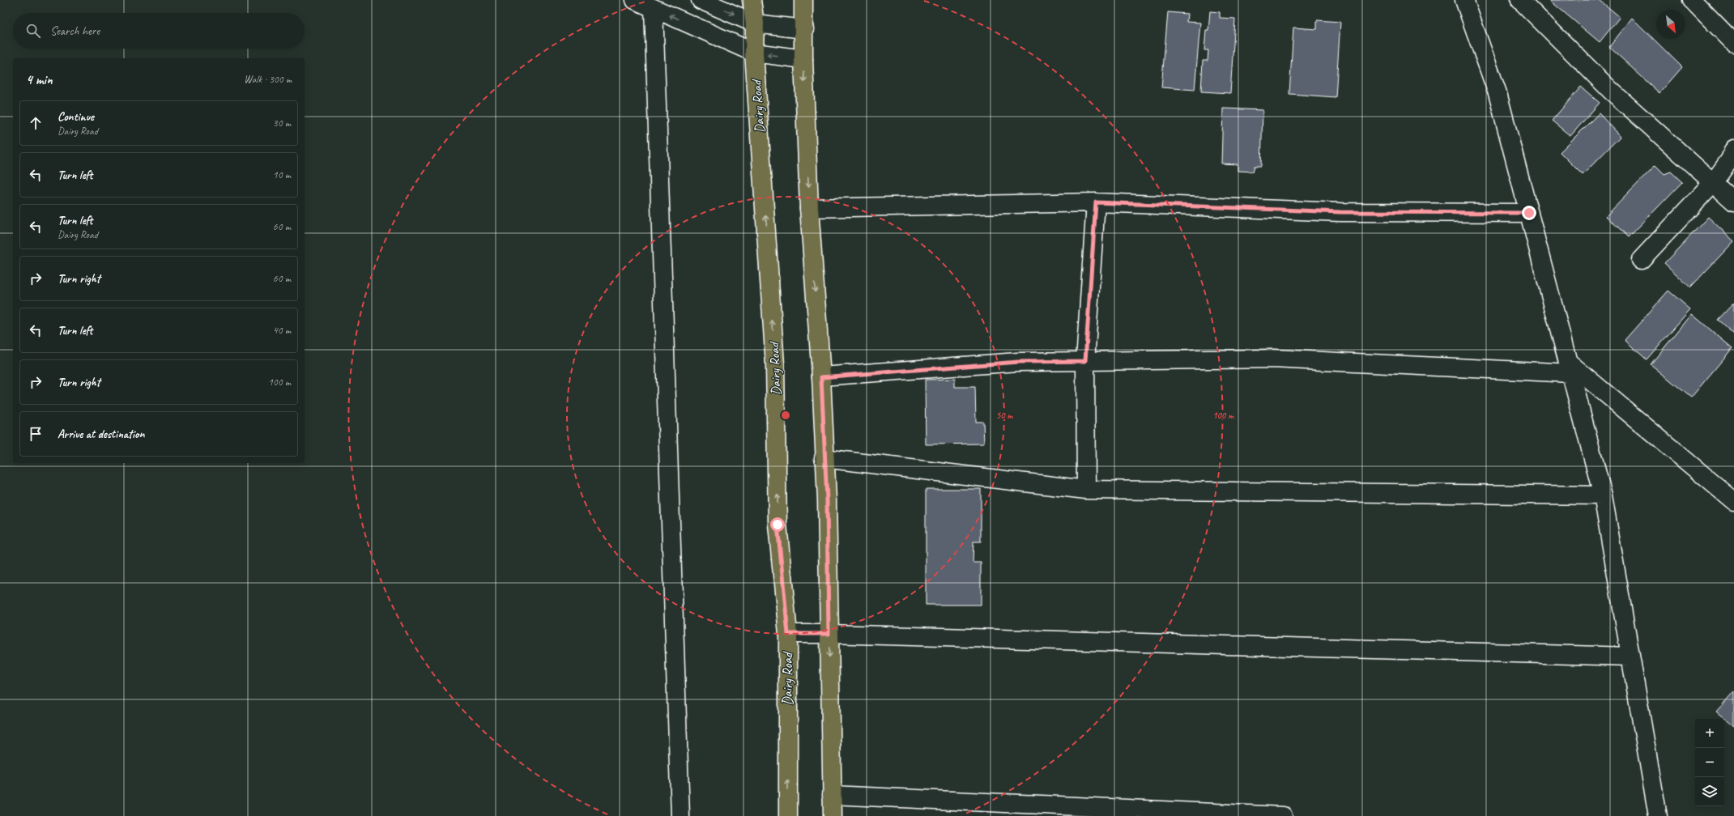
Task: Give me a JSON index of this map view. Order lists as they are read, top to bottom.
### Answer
{
  "streets": {
    "main road": ["Dairy Road"]
  },
  "north": "bottom right",
  "page": {
    "search": "Search here",
    "heading": ["4 min", "Walk · 300 m"],
    "list": [
      ["Continue", "Dairy Road", "30 m"],
      ["Turn left", "10 m"],
      ["Turn left", "Dairy Road", "60 m"],
      ["Turn right", "60 m"],
      ["Turn left", "40 m"],
      ["Turn right", "100 m"],
      "Arrive at destination"
    ],
    "map_buttons": ["+", "−"]
  },
  "rings": ["50 m", "100 m"]
}
